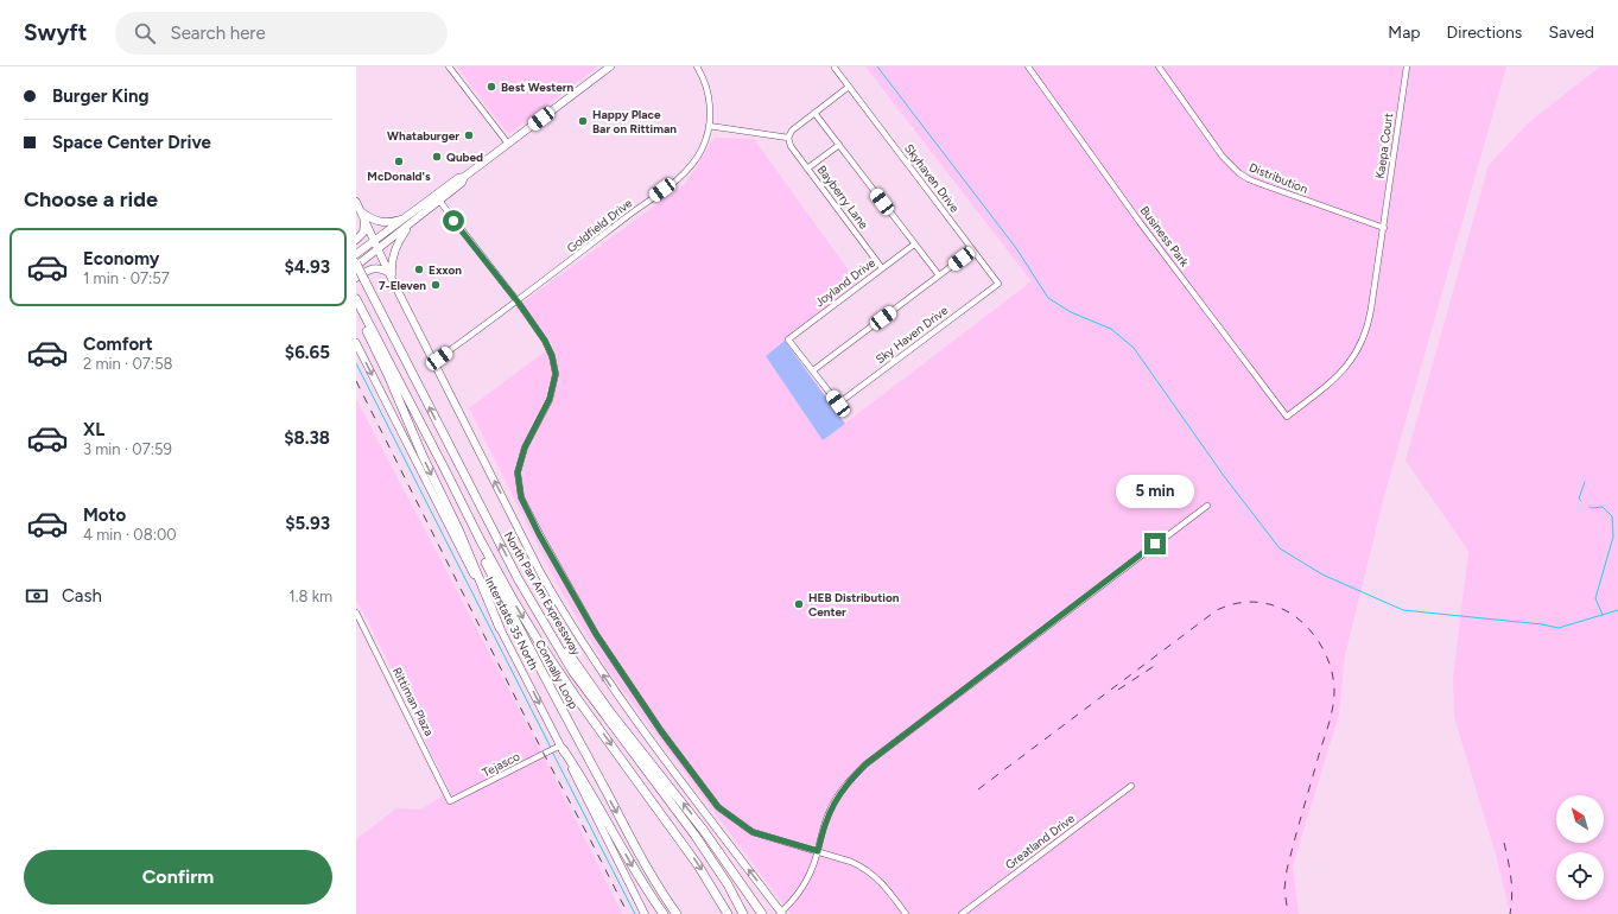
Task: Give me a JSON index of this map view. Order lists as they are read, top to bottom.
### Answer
{
  "streets": {
    "highway": ["North Pan Am Expressway", "Connally Loop"],
    "main road": ["Interstate 35 North"],
    "street": [
      "Kaepa Court",
      "Skyhaven Drive",
      "Distribution",
      "Bayberry Lane",
      "Goldfield Drive",
      "Business Park",
      "Joyland Drive",
      "Sky Haven Drive",
      "Rittiman Plaza",
      "Tejasco",
      "Greatland Drive"
    ]
  },
  "crossings": [
    ["Kaepa Court", "Distribution"],
    ["Kaepa Court", "Business Park"],
    ["Skyhaven Drive", "Sky Haven Drive"],
    ["Bayberry Lane", "Joyland Drive"],
    ["Joyland Drive", "Sky Haven Drive"],
    ["North Pan Am Expressway", "Connally Loop"],
    ["Interstate 35 North", "Tejasco"],
    ["Rittiman Plaza", "Tejasco"]
  ],
  "places": [
    "Best Western",
    "Happy Place Bar on Rittiman",
    "Whataburger",
    "Qubed",
    "McDonald's",
    "Exxon",
    "7-Eleven",
    "HEB Distribution Center"
  ],
  "north": "top left",
  "page": {
    "header": "Swyft",
    "search": "Search here",
    "nav": ["Map", "Directions", "Saved"],
    "banner": ["Burger King", "Space Center Drive"],
    "heading": "Choose a ride",
    "list": [
      {
        "name": "Economy",
        "note": "1 min · 07:57",
        "value": "$4.93"
      },
      {
        "name": "Comfort",
        "note": "2 min · 07:58",
        "value": "$6.65"
      },
      {
        "name": "XL",
        "note": "3 min · 07:59",
        "value": "$8.38"
      },
      {
        "name": "Moto",
        "note": "4 min · 08:00",
        "value": "$5.93"
      }
    ],
    "bubble": "5 min",
    "pay": ["Cash", "1.8 km"],
    "buttons": "Confirm"
  }
}
